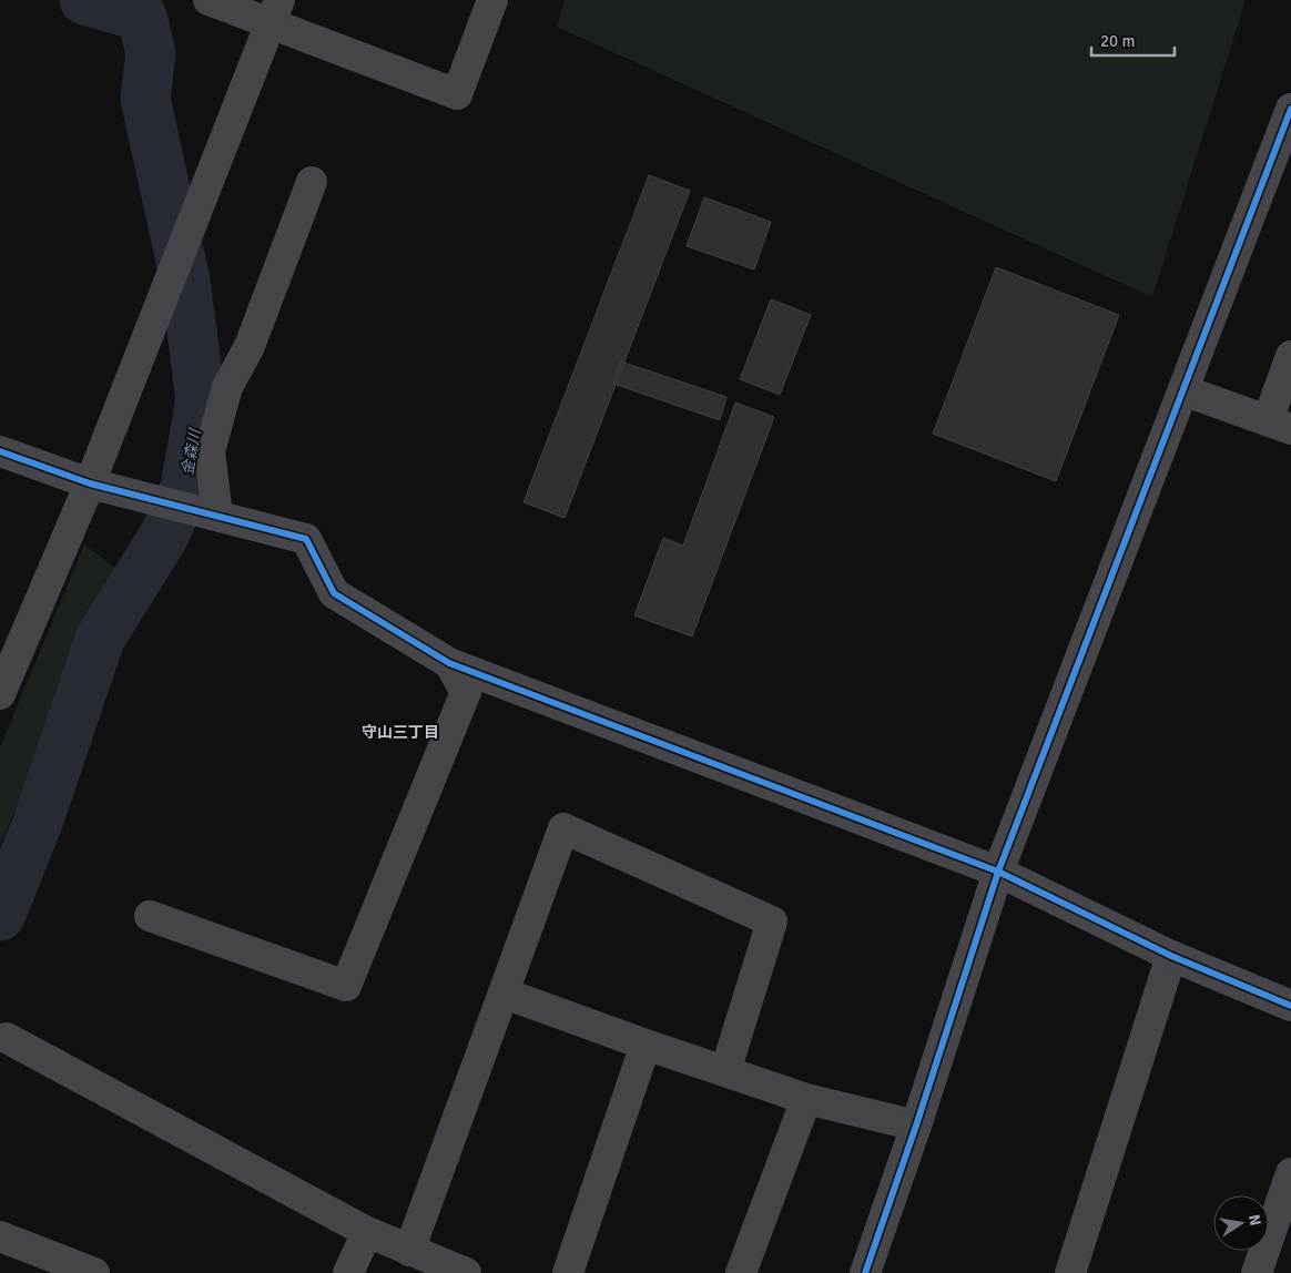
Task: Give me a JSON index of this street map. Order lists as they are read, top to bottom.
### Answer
{
  "districts": ["守山三丁目"],
  "water": ["金森川"],
  "scale_bar": "20 m",
  "north": "right"
}
